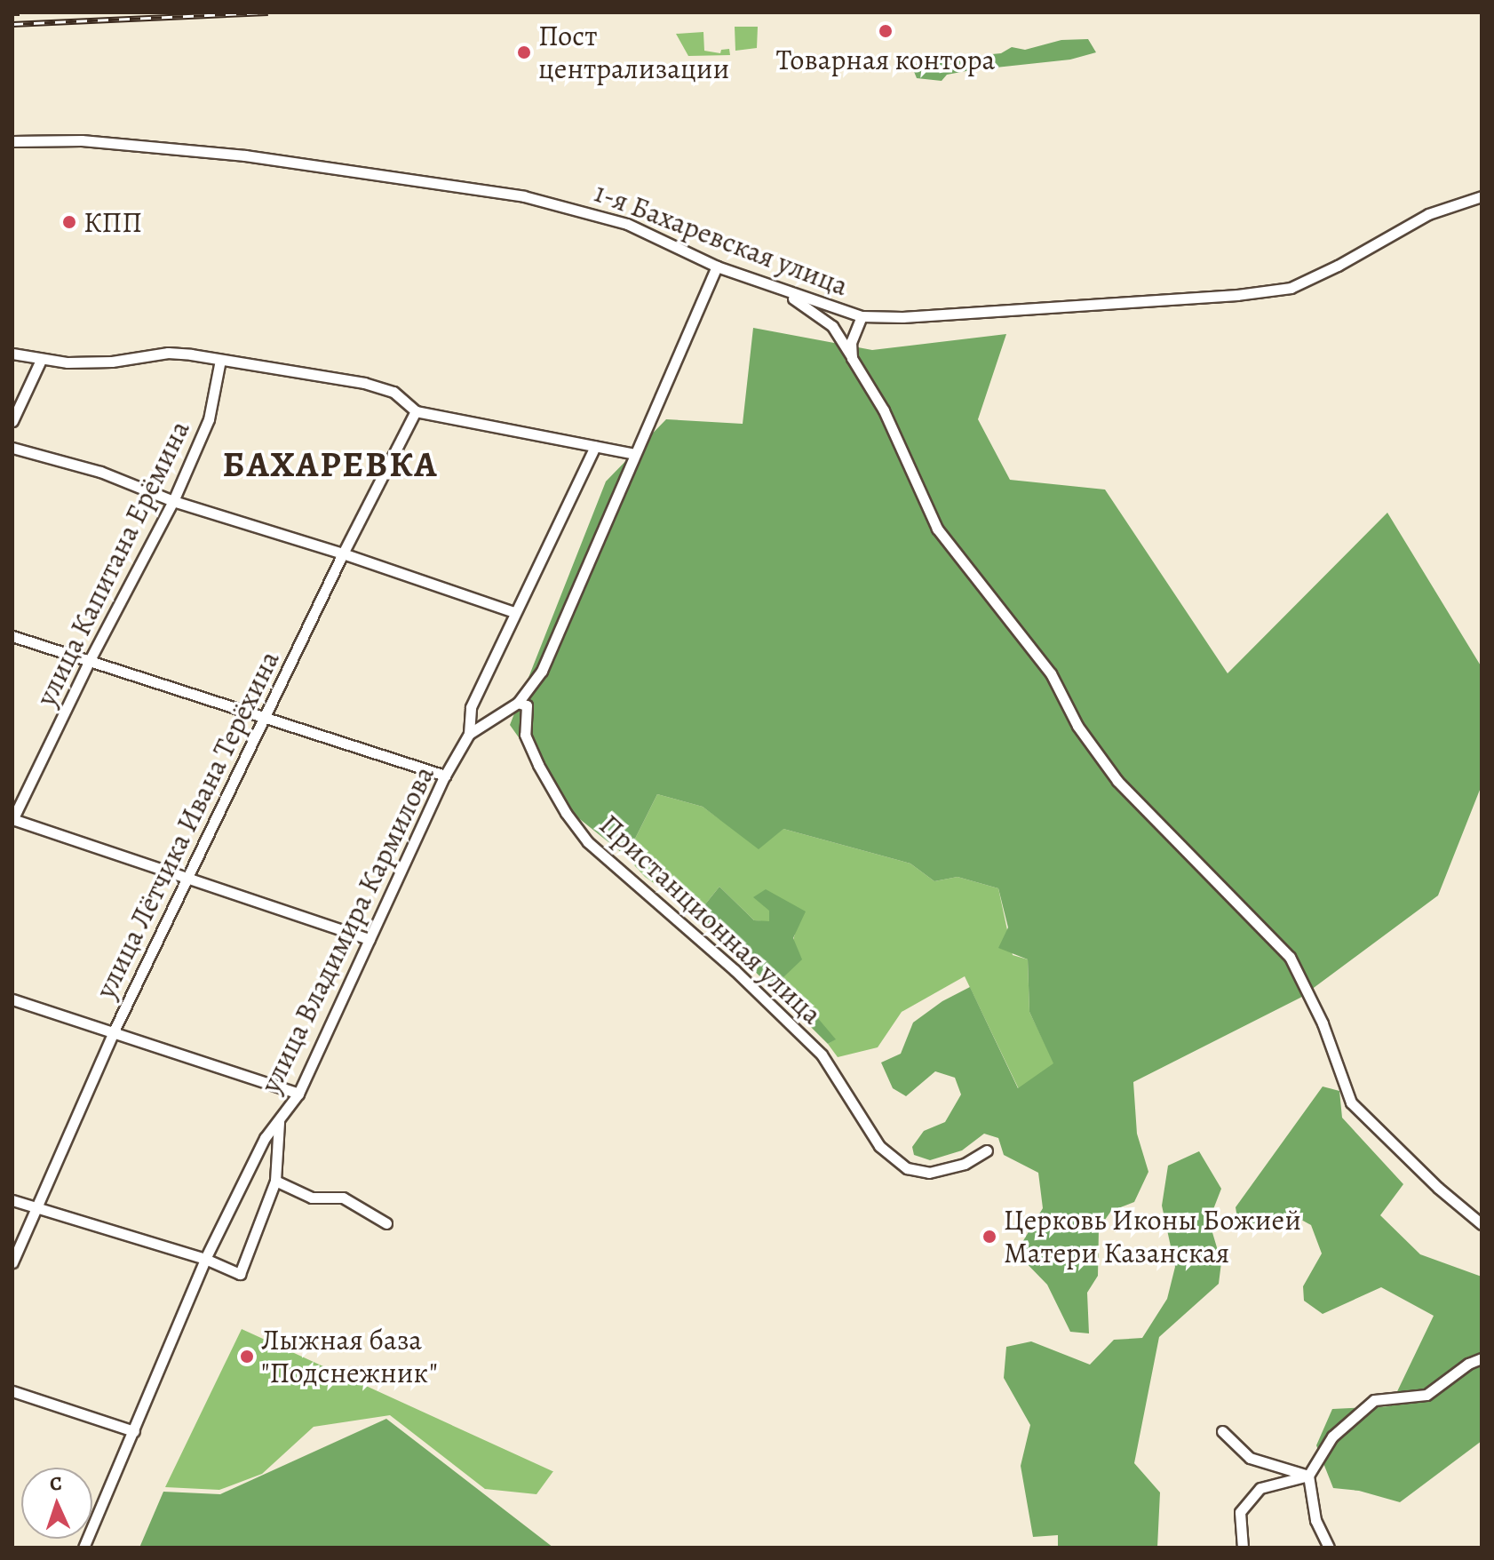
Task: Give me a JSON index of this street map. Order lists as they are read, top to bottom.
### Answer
{
  "streets": {
    "street": [
      "1-я Бахаревская улица",
      "улица Капитана Ерёмина",
      "улица Лётчика Ивана Терёхина",
      "Пристанционная улица",
      "улица Владимира Кармилова"
    ]
  },
  "districts": ["БАХАРЕВКА"],
  "places": [
    "Товарная контора",
    "Пост централизации",
    "КПП",
    "Церковь Иконы Божией Матери Казанская",
    "Лыжная база \"Подснежник\""
  ],
  "north": "top"
}
